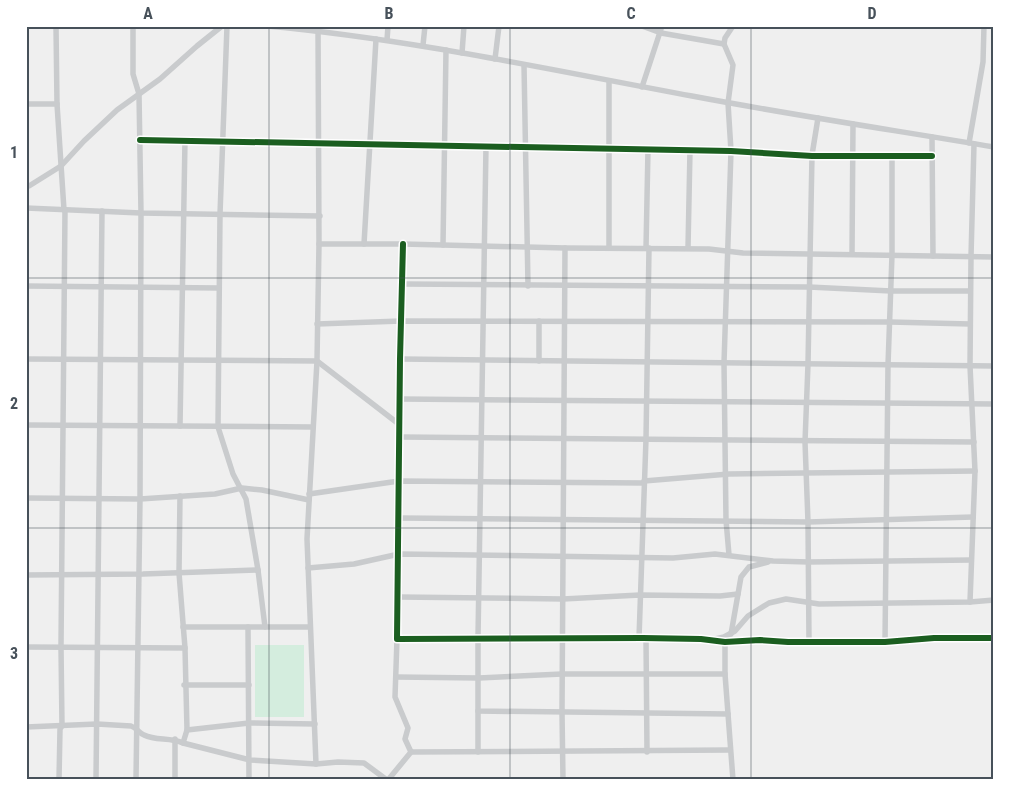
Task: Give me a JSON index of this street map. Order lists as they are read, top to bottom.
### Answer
{
  "grid": {
    "columns": [
      "A",
      "B",
      "C",
      "D"
    ],
    "rows": ["1", "2", "3"]
  }
}
